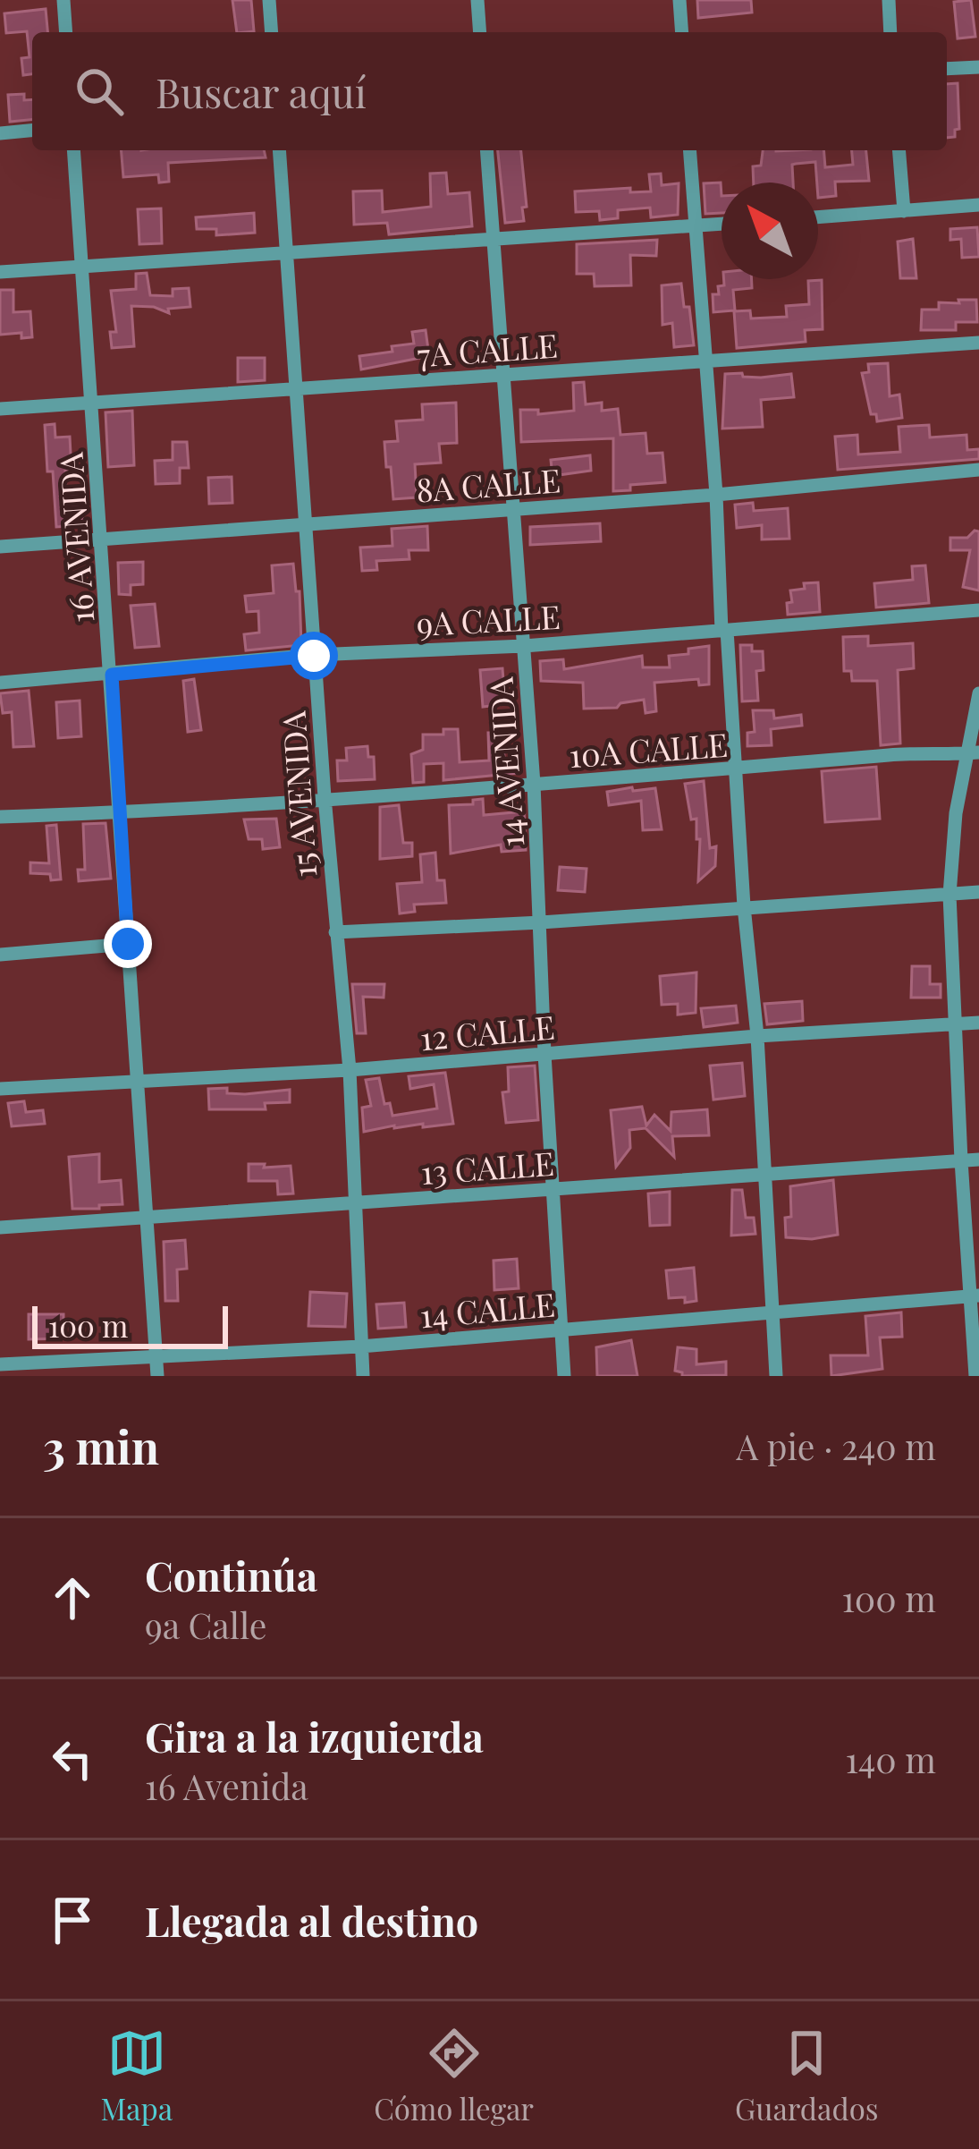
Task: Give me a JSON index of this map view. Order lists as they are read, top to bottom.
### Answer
{
  "streets": {
    "street": [
      "7A CALLE",
      "8A CALLE",
      "16 AVENIDA",
      "9A CALLE",
      "10A CALLE",
      "14 AVENIDA",
      "15 AVENIDA",
      "12 CALLE",
      "13 CALLE",
      "14 CALLE"
    ]
  },
  "crossings": [
    ["7A CALLE", "16 AVENIDA"],
    ["7A CALLE", "14 AVENIDA"],
    ["7A CALLE", "15 AVENIDA"],
    ["8A CALLE", "16 AVENIDA"],
    ["8A CALLE", "14 AVENIDA"],
    ["8A CALLE", "15 AVENIDA"],
    ["16 AVENIDA", "9A CALLE"],
    ["16 AVENIDA", "10A CALLE"],
    ["16 AVENIDA", "12 CALLE"],
    ["16 AVENIDA", "13 CALLE"],
    ["16 AVENIDA", "14 CALLE"],
    ["9A CALLE", "14 AVENIDA"],
    ["9A CALLE", "15 AVENIDA"],
    ["10A CALLE", "14 AVENIDA"],
    ["10A CALLE", "15 AVENIDA"],
    ["14 AVENIDA", "12 CALLE"],
    ["14 AVENIDA", "13 CALLE"],
    ["14 AVENIDA", "14 CALLE"],
    ["15 AVENIDA", "12 CALLE"],
    ["15 AVENIDA", "13 CALLE"],
    ["15 AVENIDA", "14 CALLE"]
  ],
  "scale_bar": "100 m",
  "north": "top left",
  "page": {
    "search": "Buscar aquí",
    "scale": "100 m",
    "heading": ["3 min", "A pie · 240 m"],
    "list": [
      ["Continúa", "9a Calle", "100 m"],
      ["Gira a la izquierda", "16 Avenida", "140 m"],
      "Llegada al destino"
    ],
    "nav": ["Mapa", "Cómo llegar", "Guardados"]
  }
}
